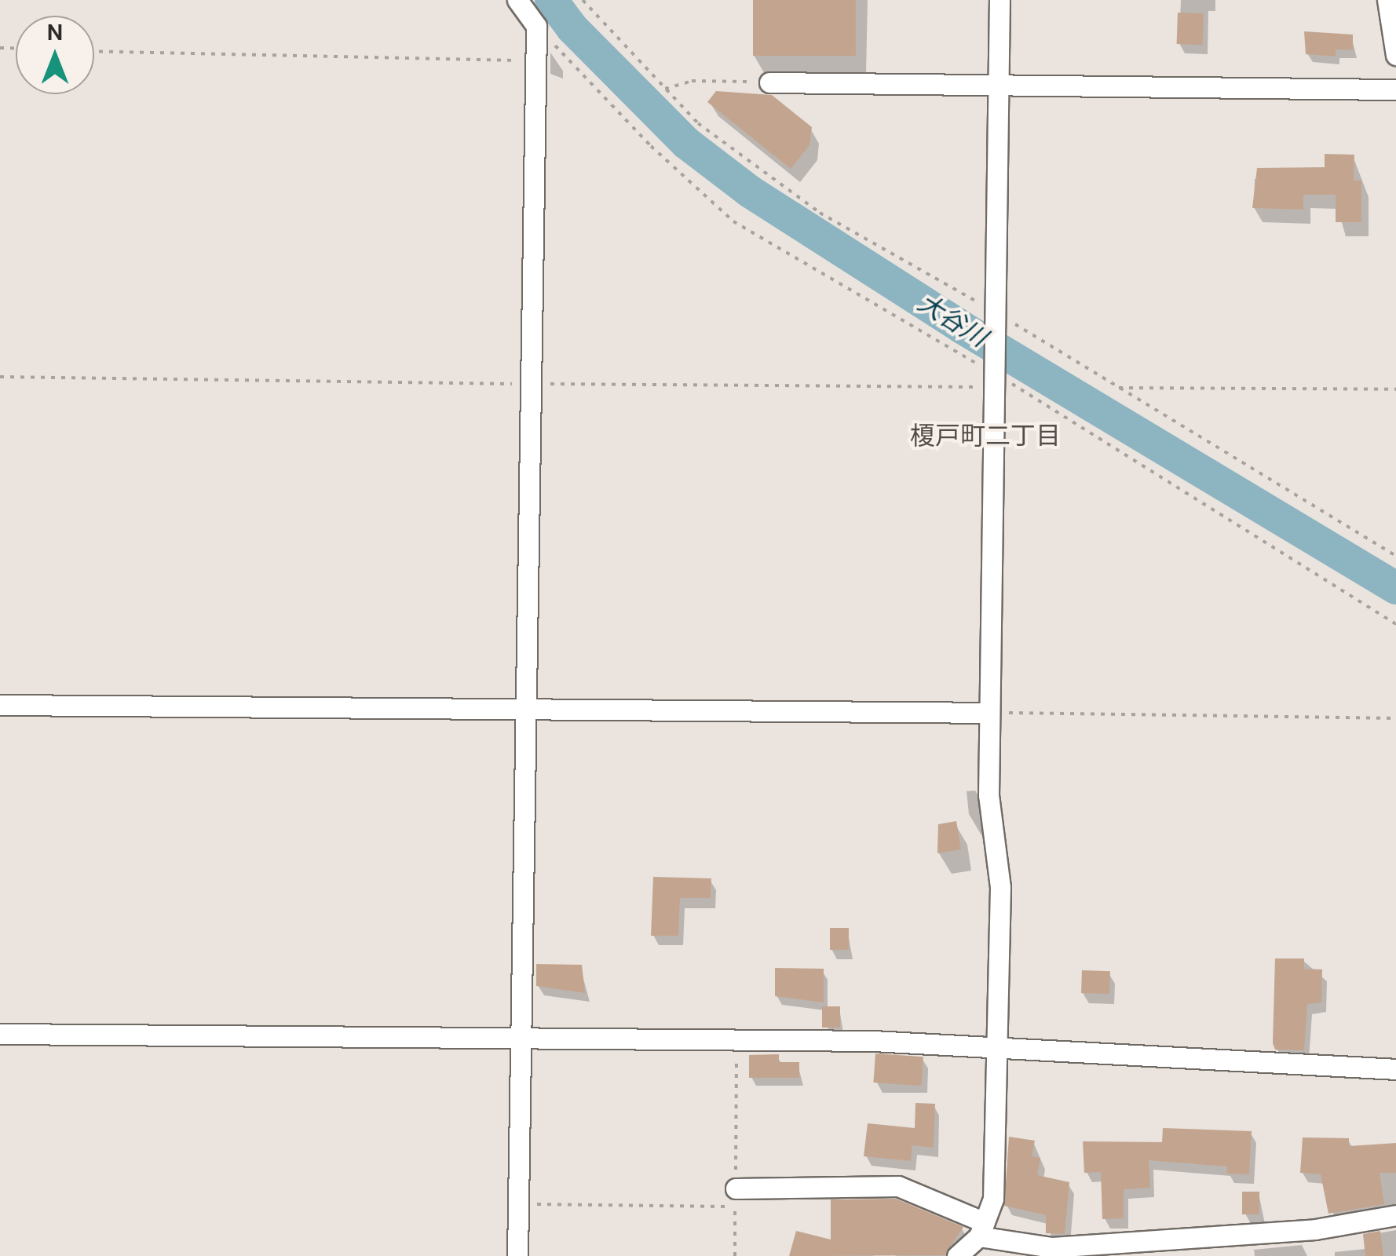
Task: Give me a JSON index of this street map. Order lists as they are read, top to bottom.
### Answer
{
  "districts": ["榎戸町二丁目"],
  "water": ["大谷川"],
  "north": "top"
}
